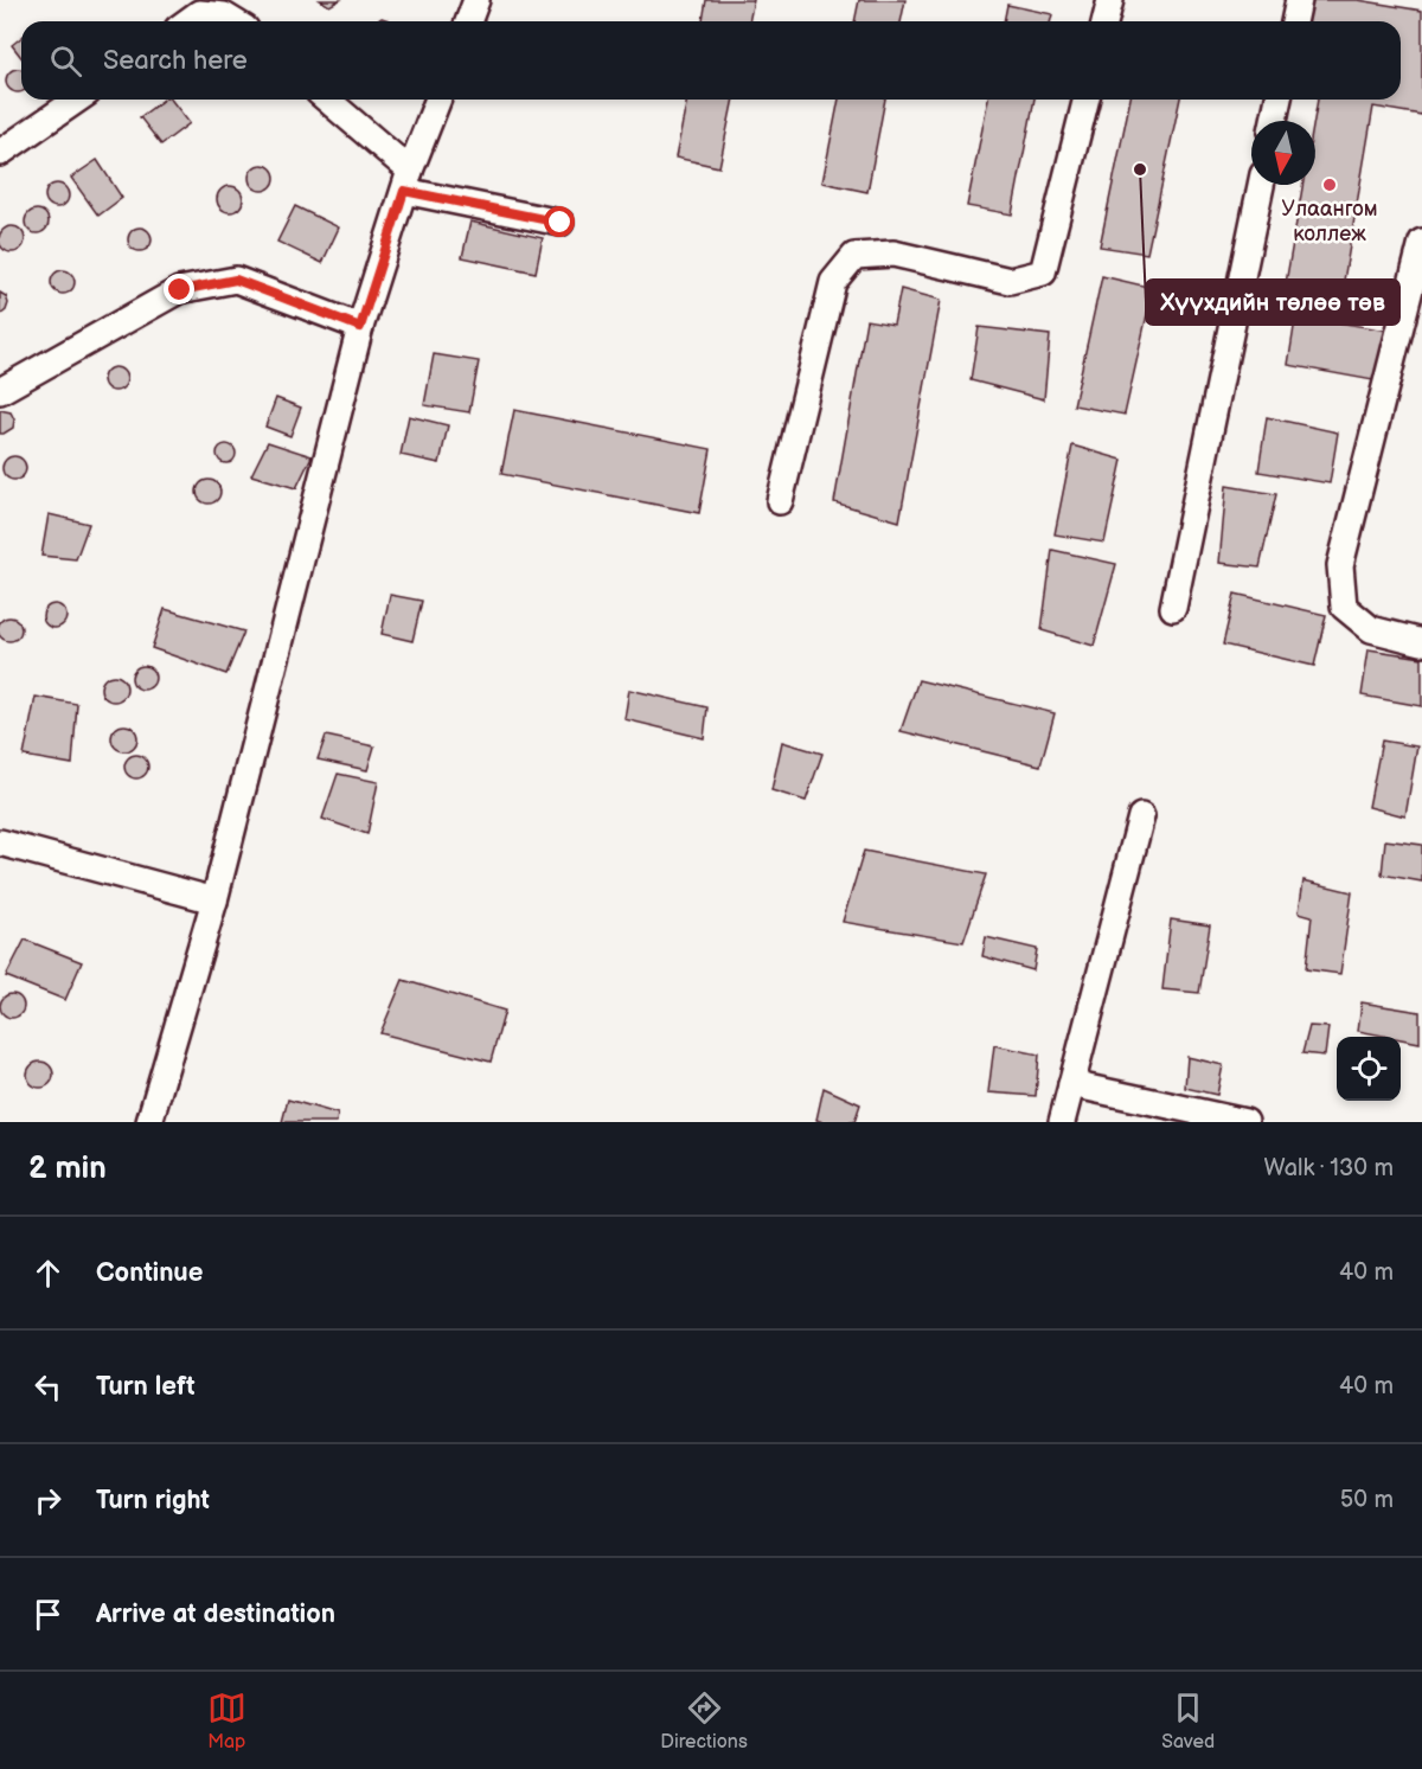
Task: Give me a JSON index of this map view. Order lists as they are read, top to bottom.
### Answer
{
  "places": ["Хүүхдийн төлөө төв", "Улаангом коллеж"],
  "north": "bottom",
  "page": {
    "search": "Search here",
    "heading": ["2 min", "Walk · 130 m"],
    "list": [
      ["Continue", "40 m"],
      ["Turn left", "40 m"],
      ["Turn right", "50 m"],
      "Arrive at destination"
    ],
    "nav": ["Map", "Directions", "Saved"]
  }
}
